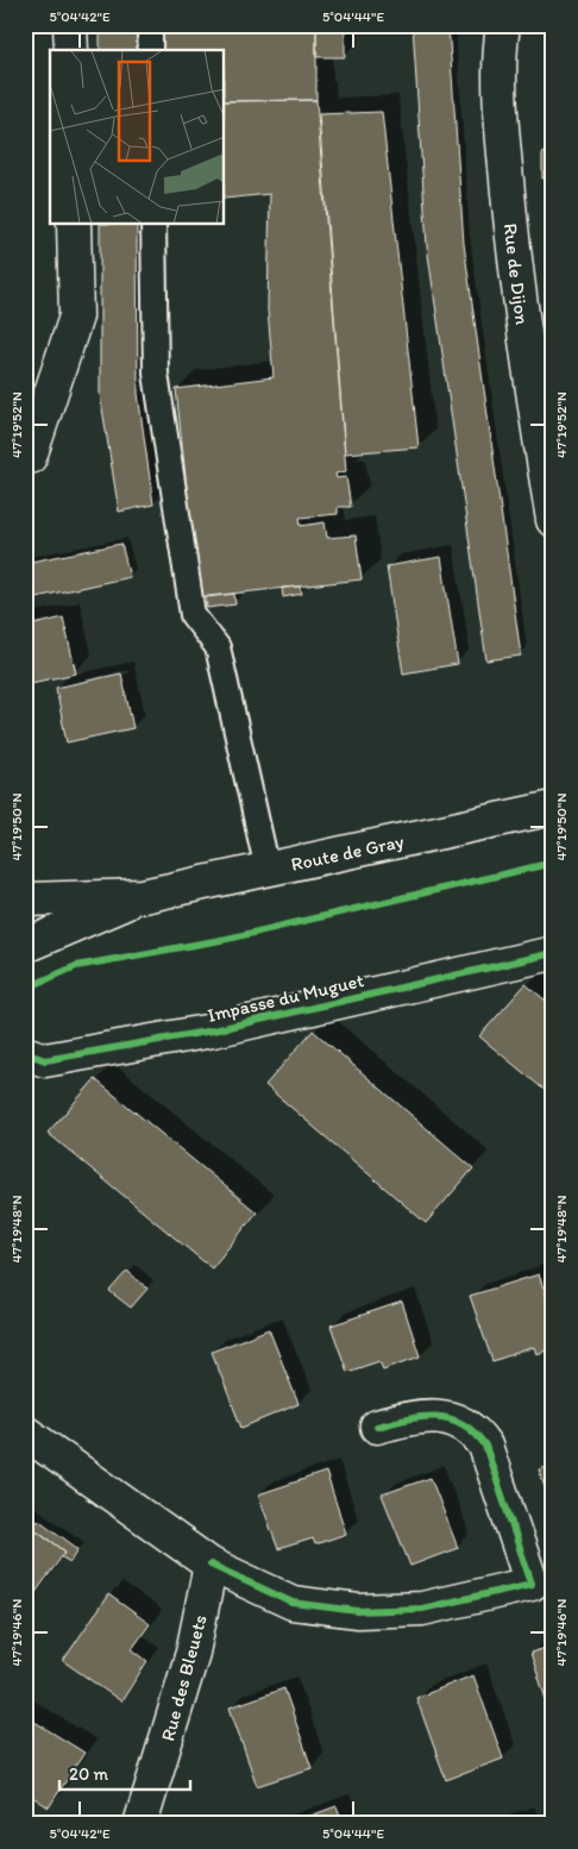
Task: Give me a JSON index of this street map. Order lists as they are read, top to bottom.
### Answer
{
  "streets": {
    "street": [
      "Rue de Dijon",
      "Route de Gray",
      "Impasse du Muguet",
      "Rue des Bleuets"
    ]
  },
  "scale_bar": "20 m",
  "coordinates": [
    "5°04'42\"E",
    "5°04'44\"E",
    "47°19'52\"N",
    "47°19'50\"N",
    "47°19'48\"N",
    "47°19'46\"N"
  ]
}
